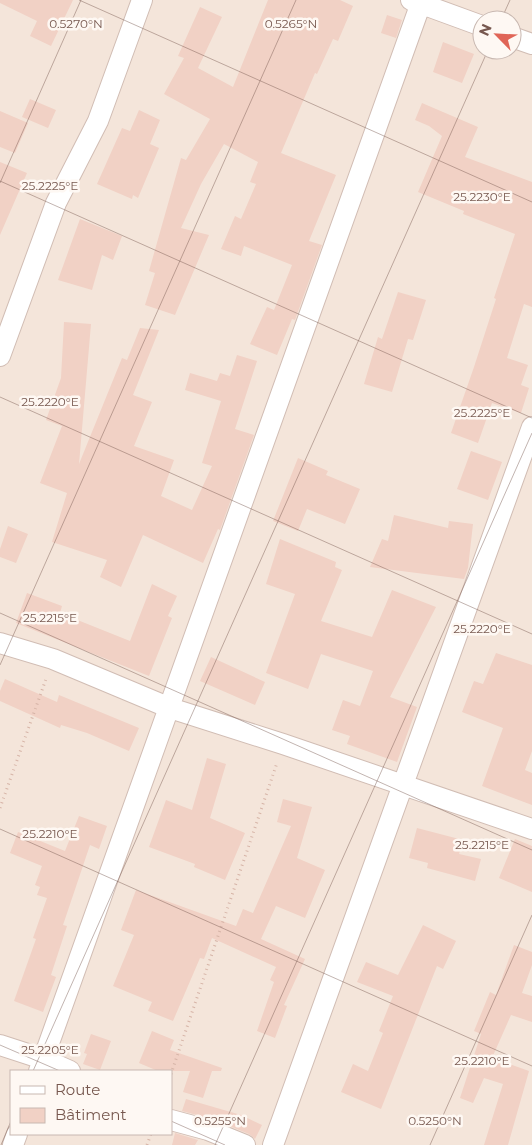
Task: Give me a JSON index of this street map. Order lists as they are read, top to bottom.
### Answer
{
  "legend": ["Route", "Bâtiment"],
  "north": "top left",
  "coordinates": [
    "0.5270°N",
    "0.5265°N",
    "25.2225°E",
    "25.2230°E",
    "25.2220°E",
    "25.2215°E",
    "25.2210°E",
    "25.2205°E",
    "0.5255°N",
    "0.5250°N"
  ]
}
